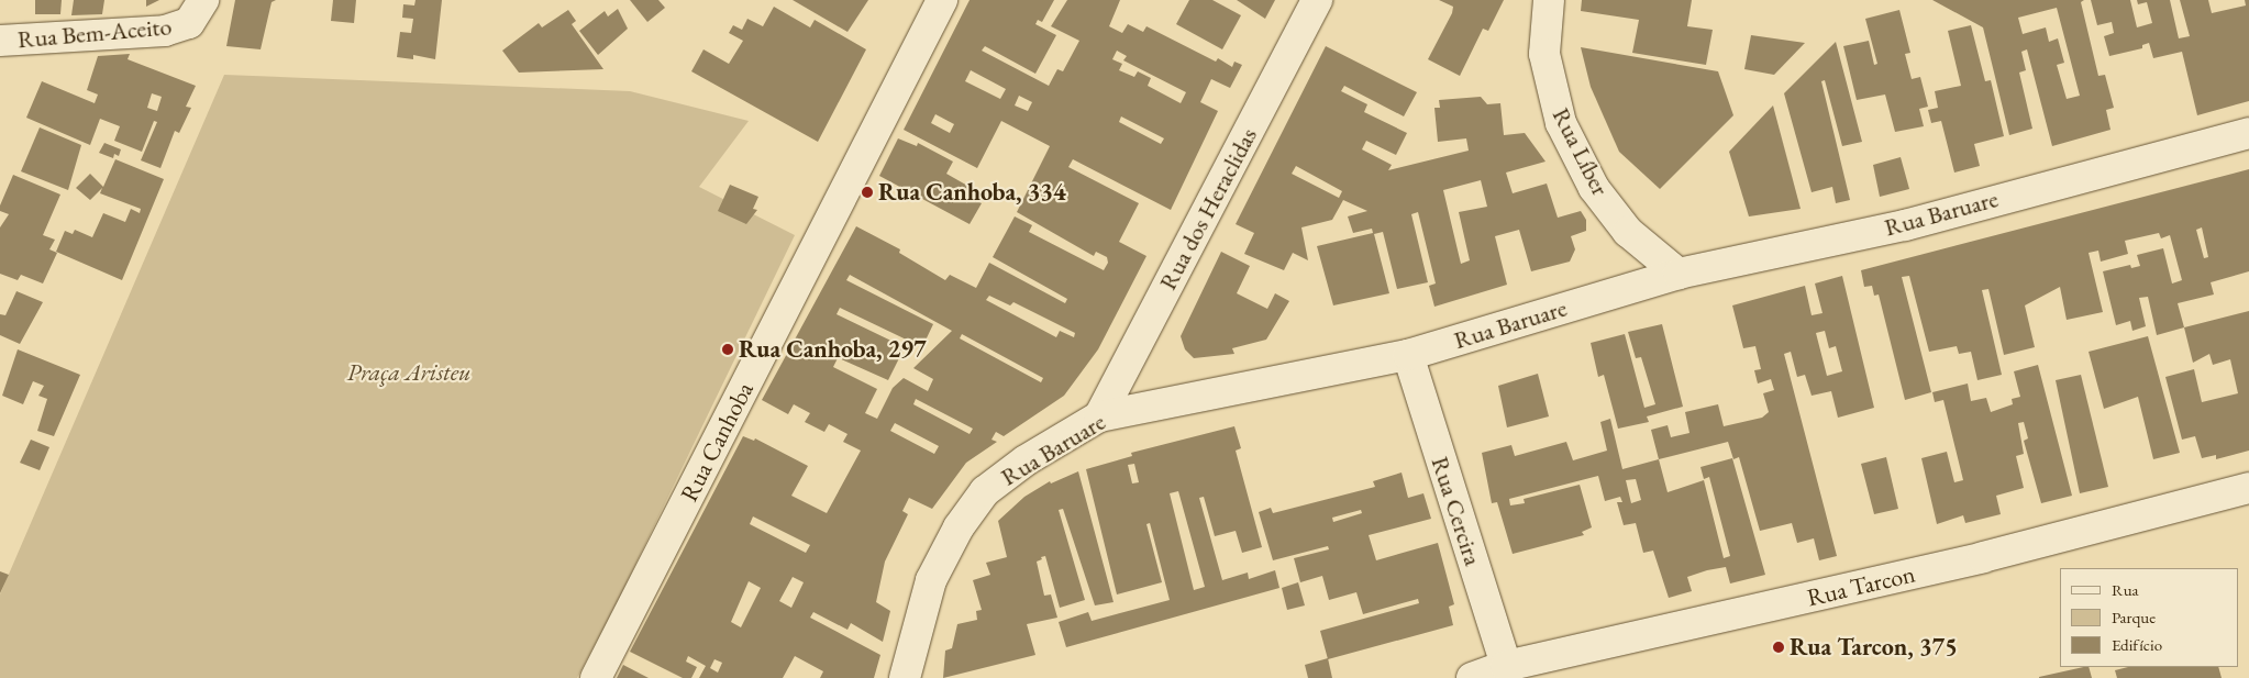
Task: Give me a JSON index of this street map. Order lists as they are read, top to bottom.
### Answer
{
  "streets": {
    "street": [
      "Rua Bem-Aceito",
      "Rua Líber",
      "Rua dos Heraclidas",
      "Rua Baruare",
      "Rua Canhoba",
      "Rua Cercira",
      "Rua Tarcon"
    ]
  },
  "crossings": [
    ["Rua Líber", "Rua Baruare"],
    ["Rua dos Heraclidas", "Rua Baruare"],
    ["Rua Baruare", "Rua Cercira"],
    ["Rua Cercira", "Rua Tarcon"]
  ],
  "parks": ["Praça Aristeu"],
  "places": ["Rua Canhoba, 334", "Rua Canhoba, 297", "Rua Tarcon, 375"],
  "legend": ["Rua", "Parque", "Edifício"]
}
